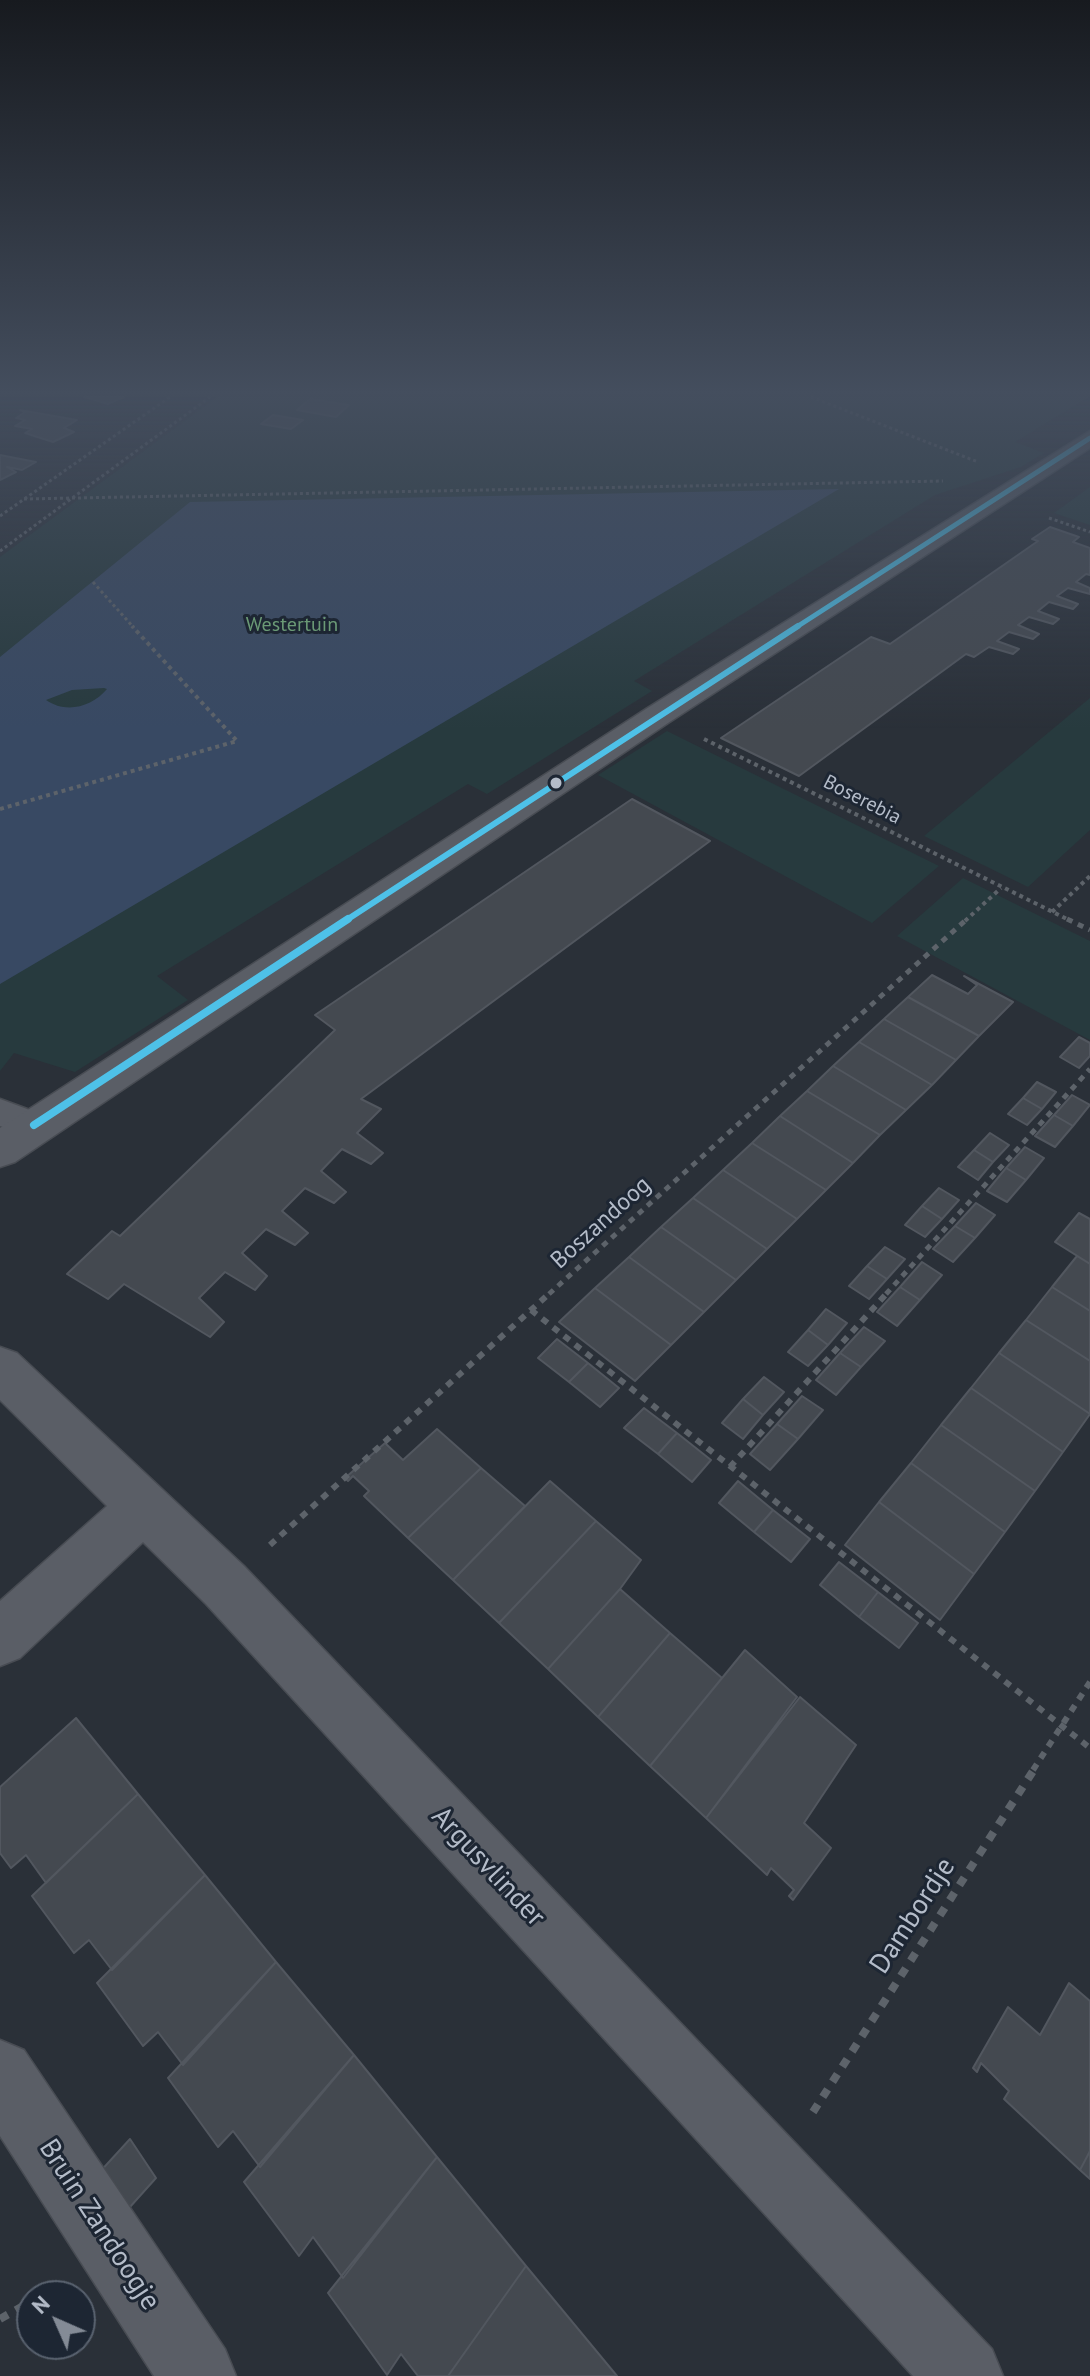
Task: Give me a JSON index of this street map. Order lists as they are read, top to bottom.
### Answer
{
  "streets": {
    "street": ["Argusvlinder", "Bruin Zandoogje"],
    "path": ["Boserebia", "Boszandoog", "Dambordje"]
  },
  "crossings": [
    ["Boserebia", "Boszandoog"],
    ["Boszandoog", "Argusvlinder"],
    ["Argusvlinder", "Dambordje"]
  ],
  "parks": ["Westertuin"],
  "north": "top left"
}
